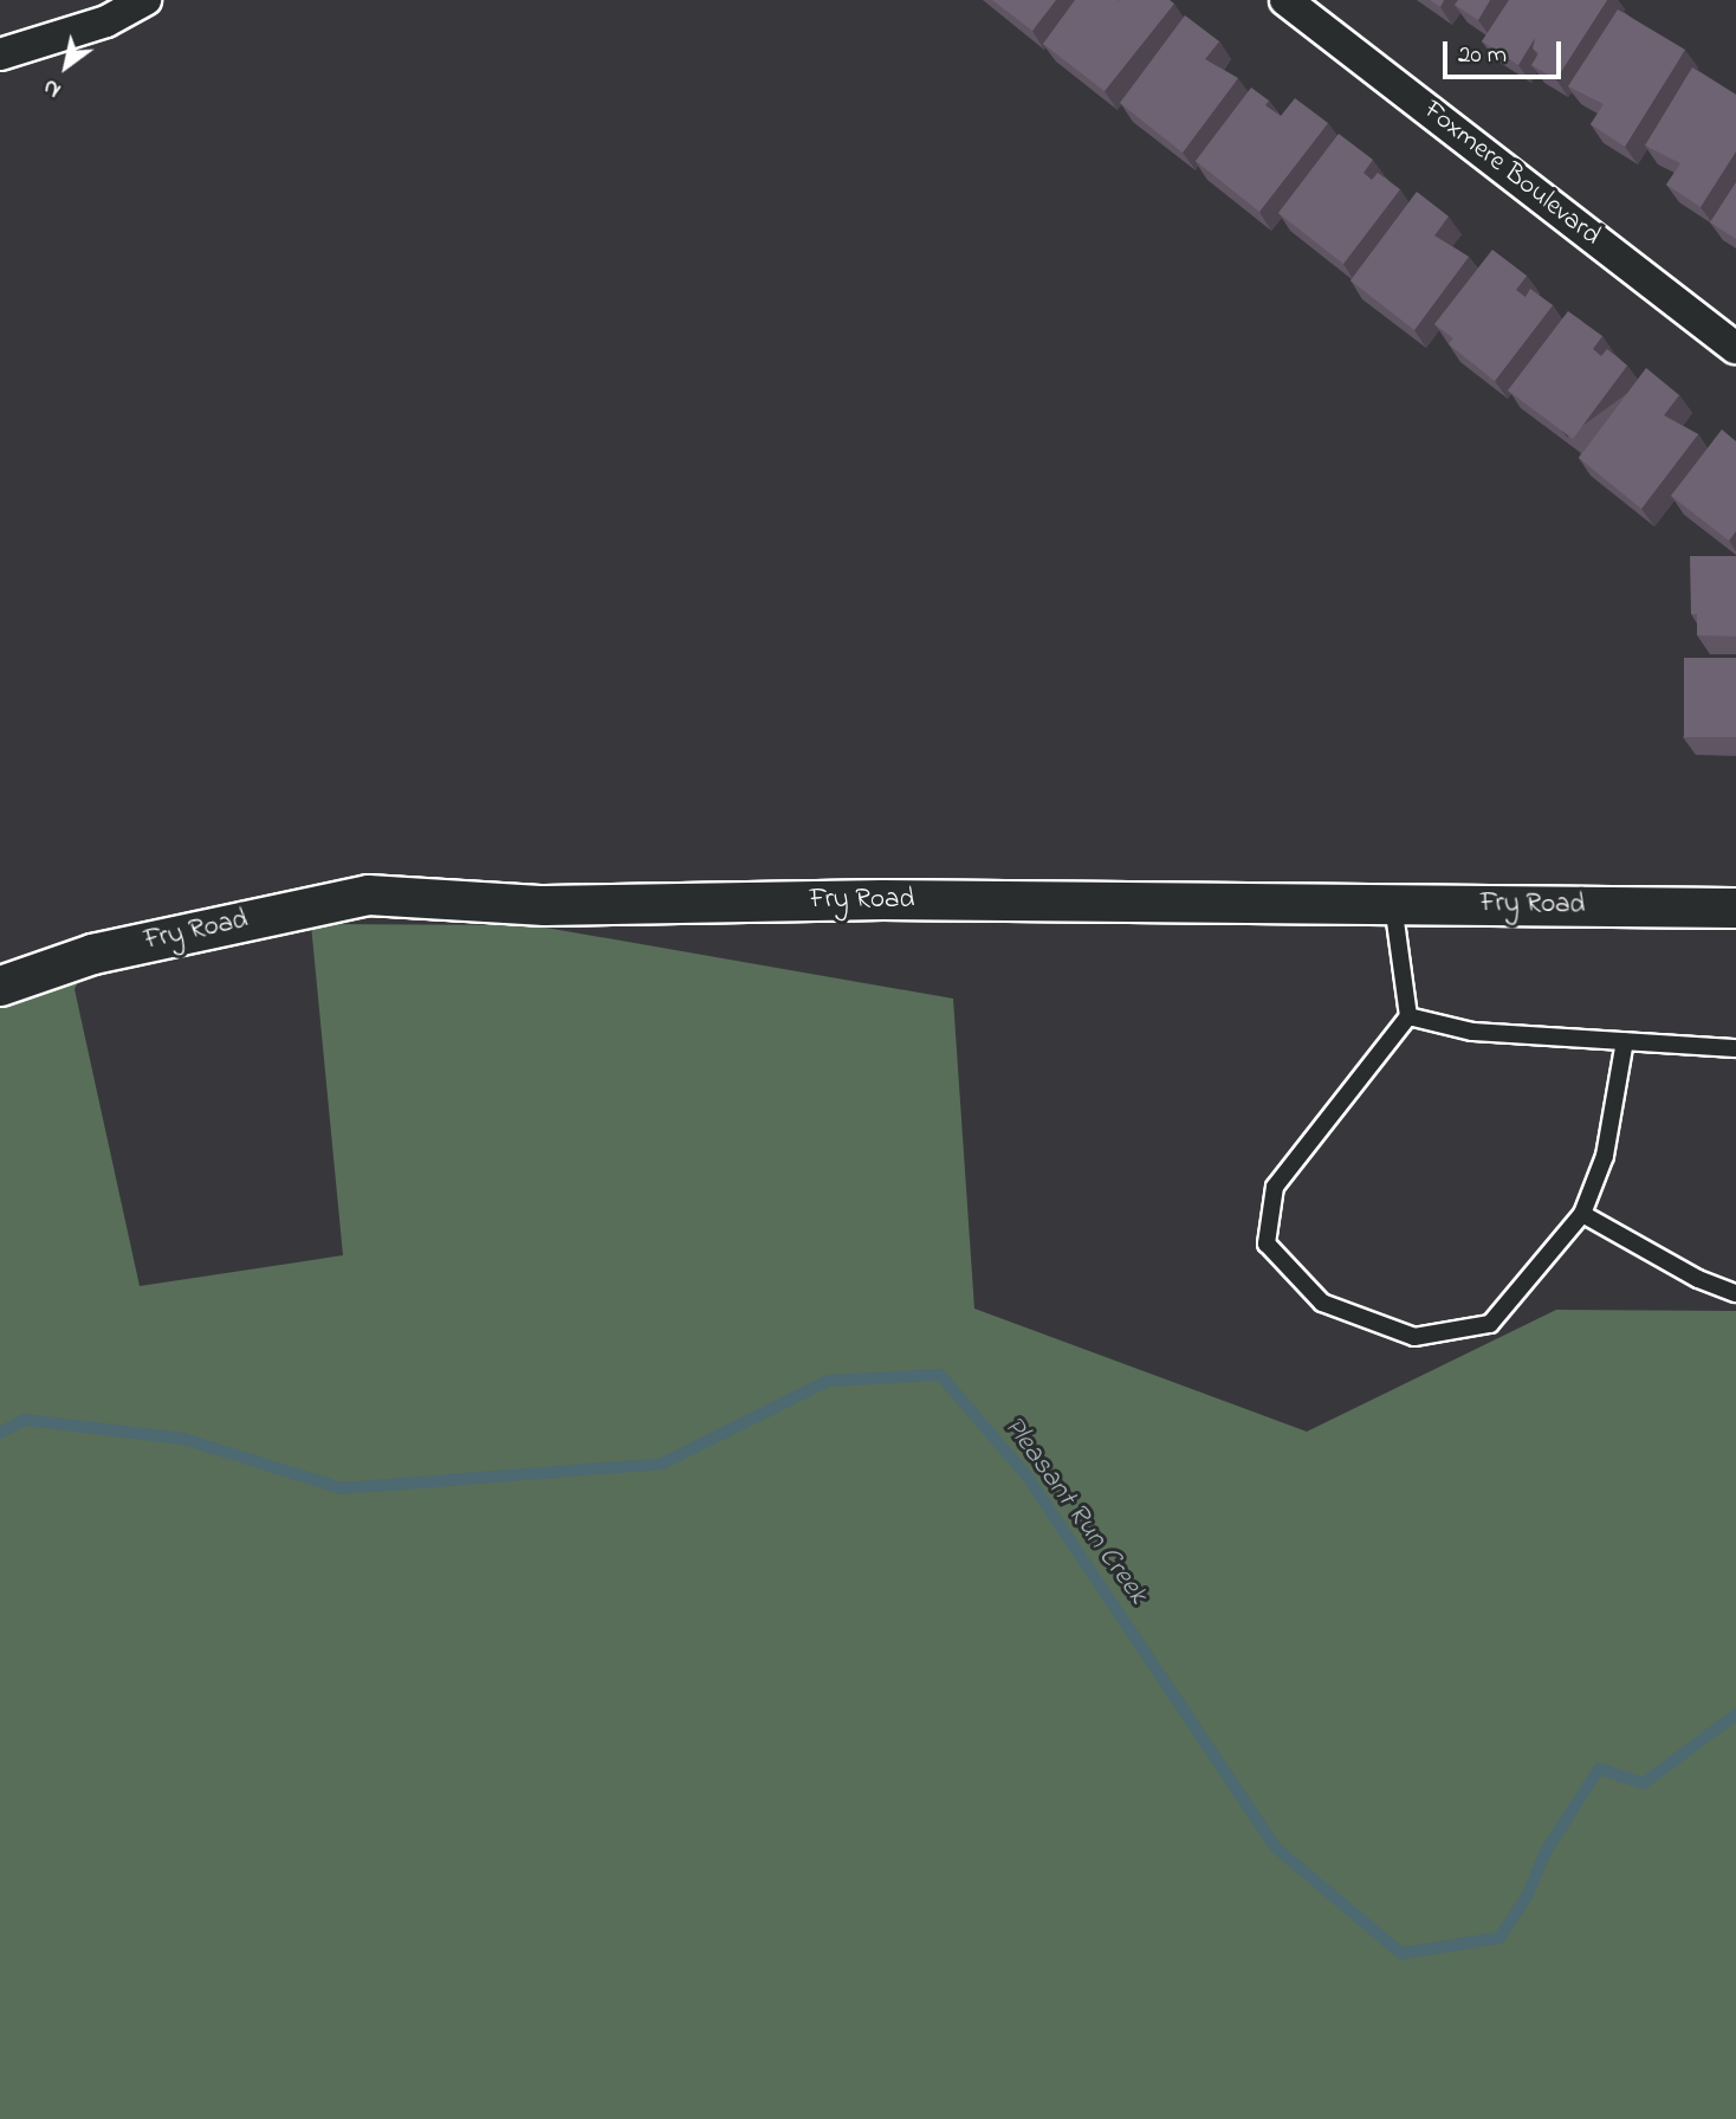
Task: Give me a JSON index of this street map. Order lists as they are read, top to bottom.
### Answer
{
  "streets": {
    "street": ["Foxmere Boulevard", "Fry Road"]
  },
  "water": ["Pleasant Run Creek"],
  "scale_bar": "20 m",
  "north": "bottom left"
}
